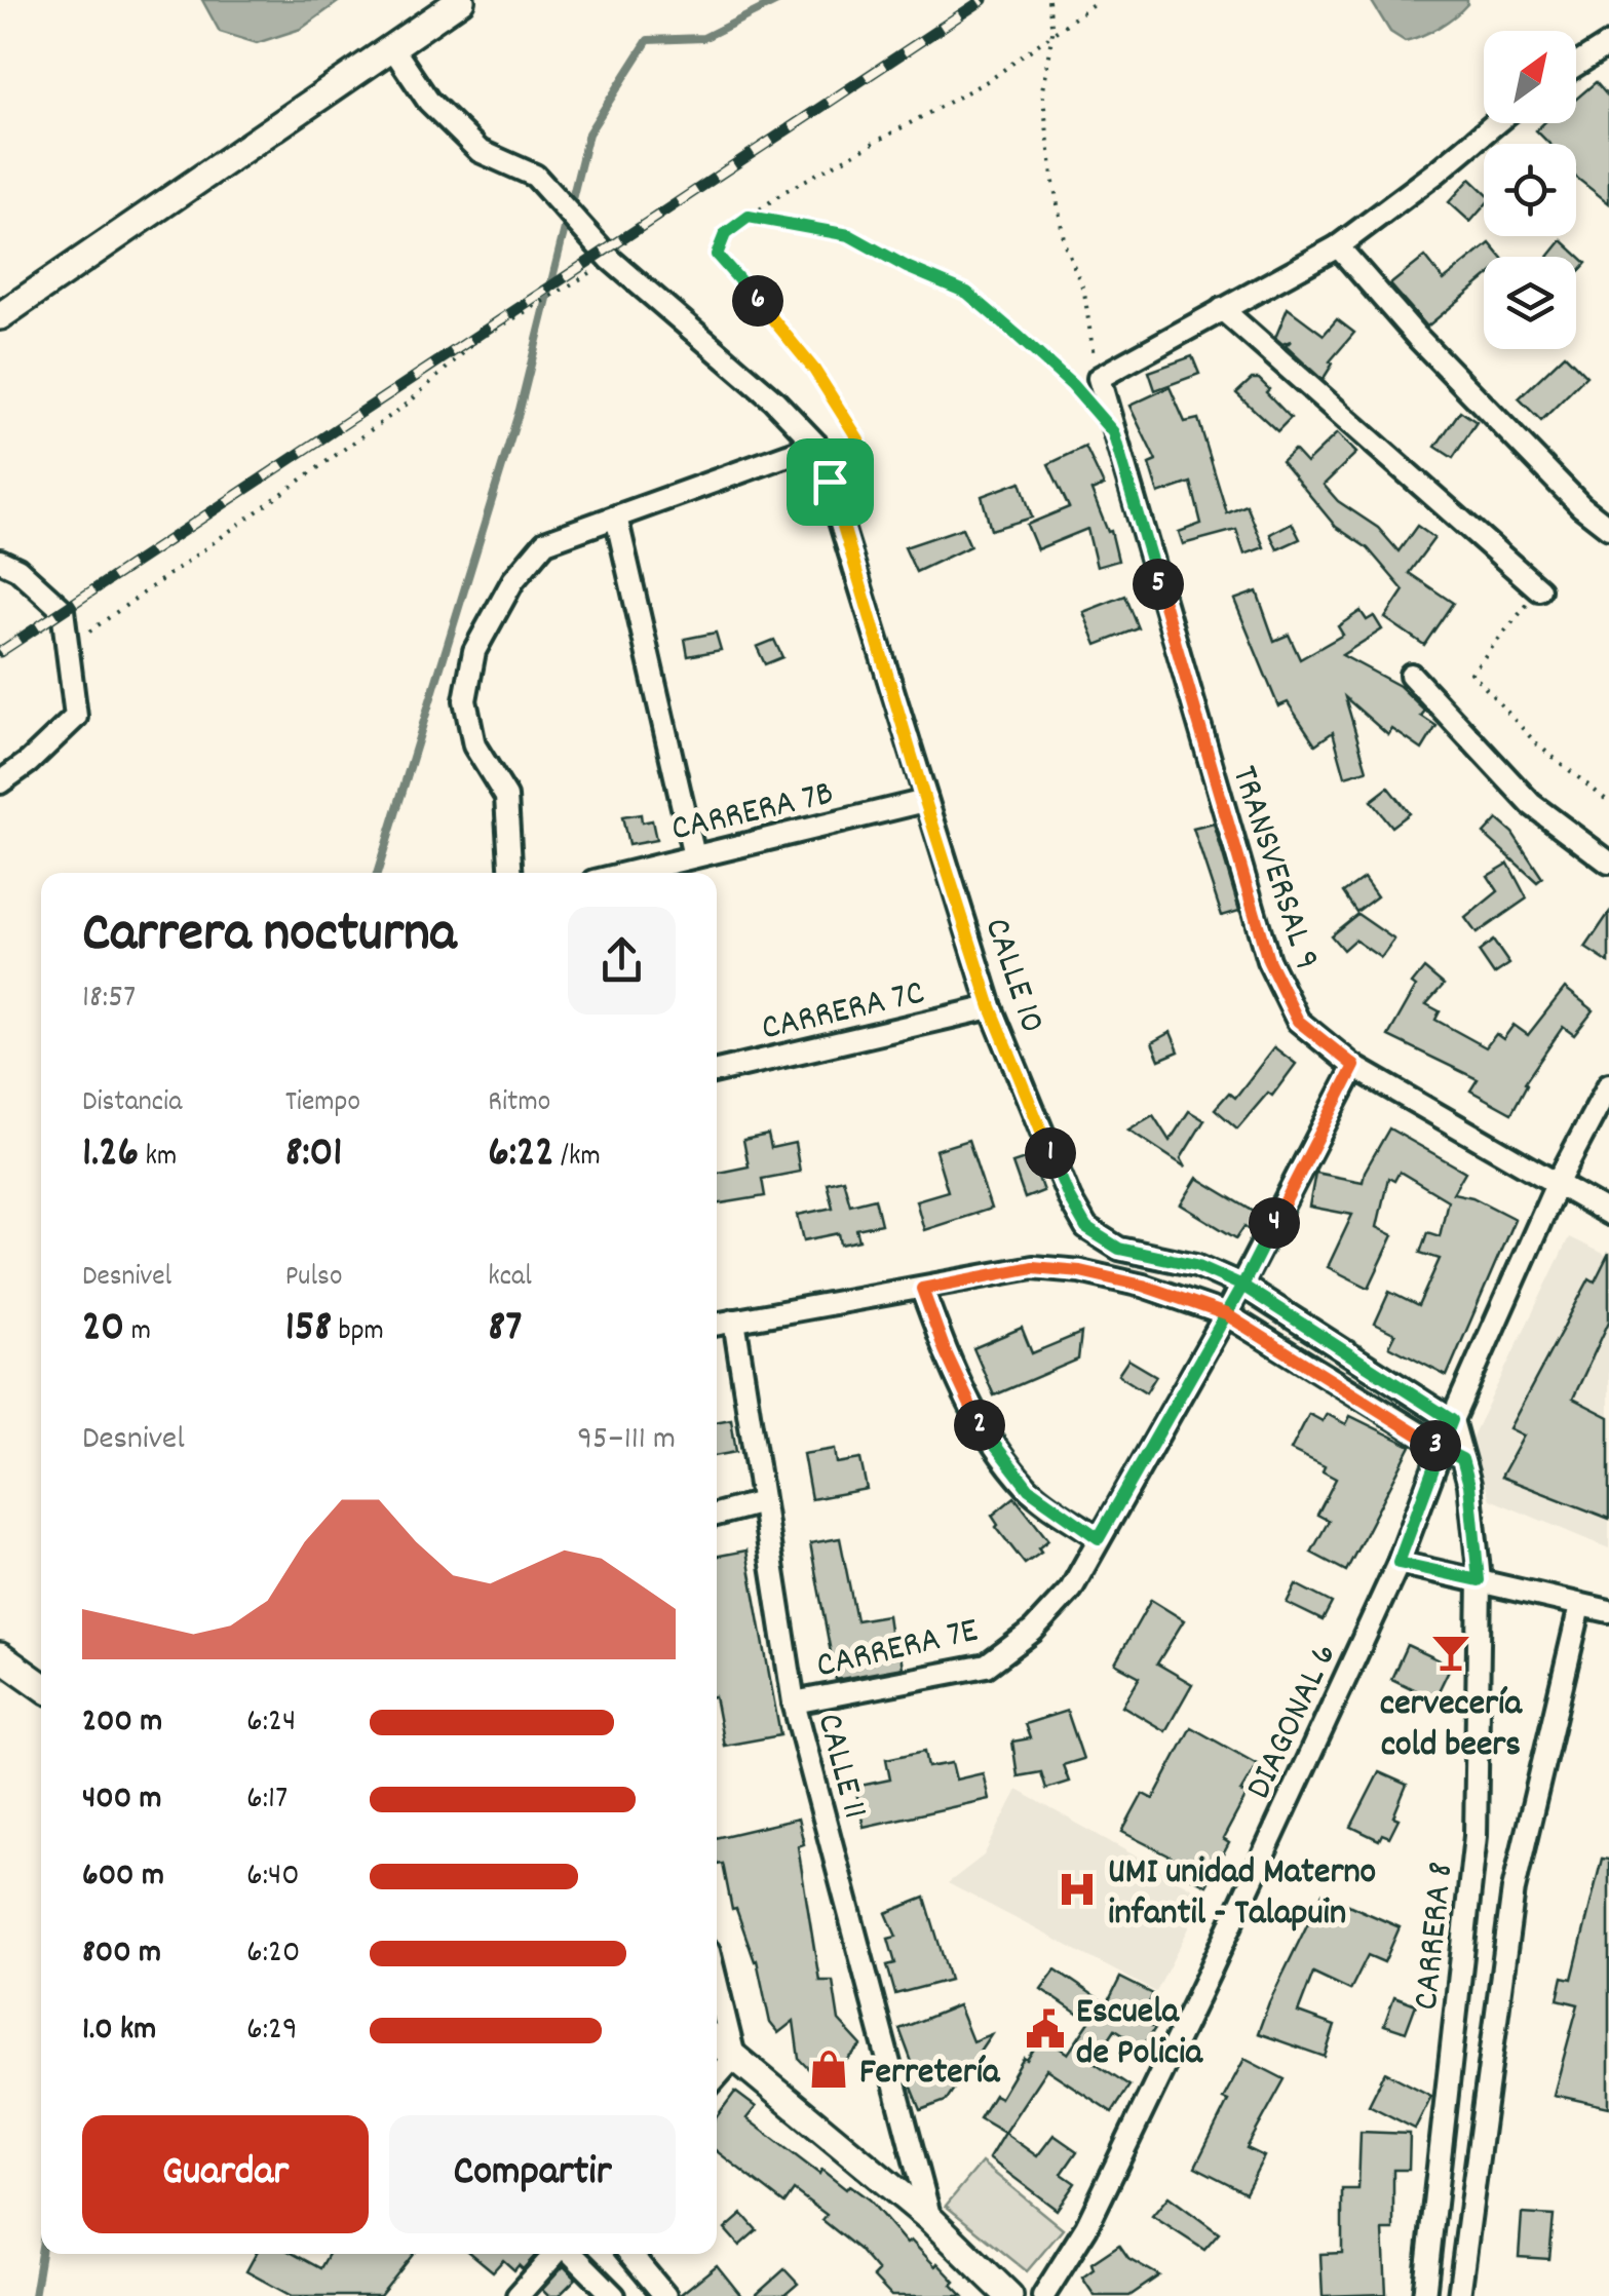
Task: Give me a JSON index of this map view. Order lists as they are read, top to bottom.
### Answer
{
  "streets": {
    "street": [
      "CARRERA 7B",
      "TRANSVERSAL 9",
      "CALLE 10",
      "CARRERA 7C",
      "CARRERA 7E",
      "DIAGONAL 6",
      "CALLE 11",
      "CARRERA 8"
    ]
  },
  "crossings": [
    ["CARRERA 7B", "CALLE 10"],
    ["TRANSVERSAL 9", "CARRERA 7E"],
    ["TRANSVERSAL 9", "DIAGONAL 6"],
    ["CALLE 10", "CARRERA 7C"],
    ["CALLE 10", "CARRERA 7E"],
    ["CALLE 10", "DIAGONAL 6"],
    ["CARRERA 7E", "CALLE 11"]
  ],
  "places": {
    "bar": ["cervecería cold beers"],
    "hospital": ["UMI unidad Materno infantil - Talapuin"],
    "public building": ["Escuela de Policia"],
    "shop": ["Ferretería"]
  },
  "north": "top right",
  "page": {
    "pins": [
      "6",
      "5",
      "1",
      "4",
      "2",
      "3"
    ],
    "heading": ["Carrera nocturna", "18:57"],
    "stats": [
      ["Distancia", "1.26 km"],
      ["Tiempo", "8:01"],
      ["Ritmo", "6:22 /km"],
      ["Desnivel", "20 m"],
      ["Pulso", "158 bpm"],
      ["kcal", "87"]
    ],
    "chart": ["Desnivel", "95–111 m"],
    "list": [
      {
        "name": "200 m",
        "note": "6:24"
      },
      {
        "name": "400 m",
        "note": "6:17"
      },
      {
        "name": "600 m",
        "note": "6:40"
      },
      {
        "name": "800 m",
        "note": "6:20"
      },
      {
        "name": "1.0 km",
        "note": "6:29"
      }
    ],
    "buttons": ["Guardar", "Compartir"]
  }
}
